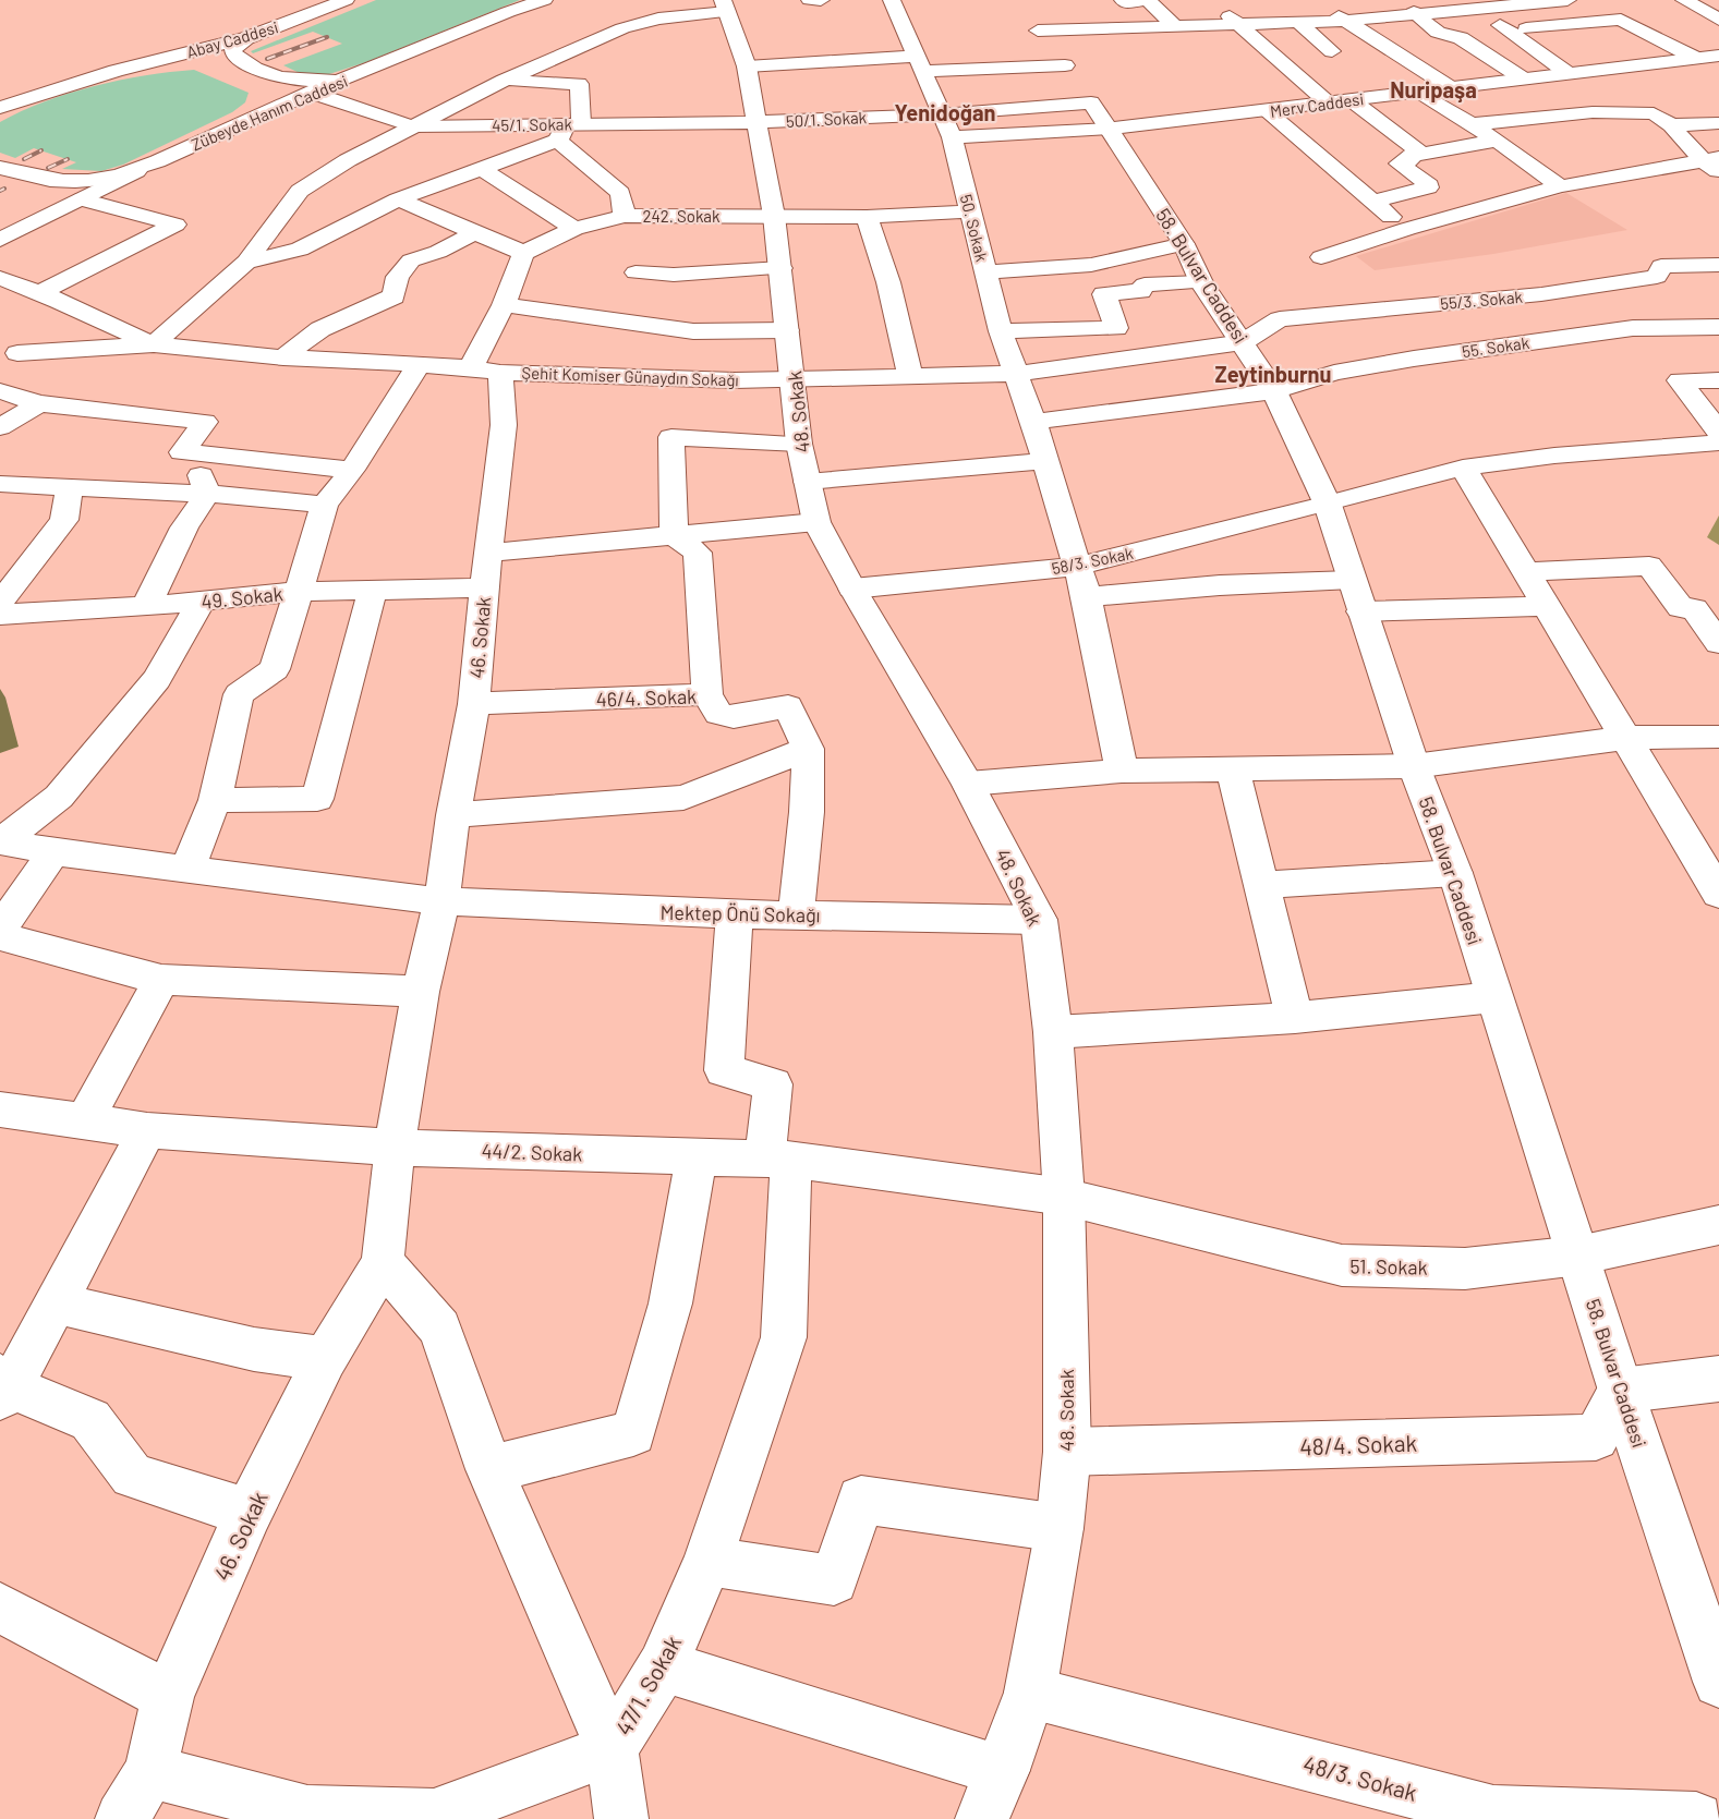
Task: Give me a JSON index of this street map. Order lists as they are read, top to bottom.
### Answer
{
  "streets": {
    "street": [
      "Abay Caddesi",
      "Merv Caddesi",
      "Zübeyde Hanım Caddesi",
      "50/1. Sokak",
      "45/1. Sokak",
      "242. Sokak",
      "50. Sokak",
      "58. Bulvar Caddesi",
      "55/3. Sokak",
      "55. Sokak",
      "Şehit Komiser Günaydın Sokağı",
      "48. Sokak",
      "58/3. Sokak",
      "49. Sokak",
      "46. Sokak",
      "46/4. Sokak",
      "Mektep Önü Sokağı",
      "44/2. Sokak",
      "51. Sokak",
      "48/4. Sokak",
      "47/1. Sokak",
      "48/3. Sokak"
    ]
  },
  "crossings": [
    ["Merv Caddesi", "50. Sokak"],
    ["Merv Caddesi", "58. Bulvar Caddesi"],
    ["Zübeyde Hanım Caddesi", "45/1. Sokak"],
    ["50/1. Sokak", "45/1. Sokak"],
    ["50/1. Sokak", "50. Sokak"],
    ["50/1. Sokak", "58. Bulvar Caddesi"],
    ["50/1. Sokak", "48. Sokak"],
    ["45/1. Sokak", "48. Sokak"],
    ["242. Sokak", "50. Sokak"],
    ["242. Sokak", "48. Sokak"],
    ["50. Sokak", "55. Sokak"],
    ["50. Sokak", "Şehit Komiser Günaydın Sokağı"],
    ["50. Sokak", "58/3. Sokak"],
    ["58. Bulvar Caddesi", "55/3. Sokak"],
    ["58. Bulvar Caddesi", "55. Sokak"],
    ["58. Bulvar Caddesi", "Şehit Komiser Günaydın Sokağı"],
    ["58. Bulvar Caddesi", "58/3. Sokak"],
    ["58. Bulvar Caddesi", "51. Sokak"],
    ["58. Bulvar Caddesi", "48/4. Sokak"],
    ["55/3. Sokak", "Şehit Komiser Günaydın Sokağı"],
    ["Şehit Komiser Günaydın Sokağı", "48. Sokak"],
    ["Şehit Komiser Günaydın Sokağı", "46. Sokak"],
    ["48. Sokak", "58/3. Sokak"],
    ["48. Sokak", "Mektep Önü Sokağı"],
    ["48. Sokak", "44/2. Sokak"],
    ["48. Sokak", "51. Sokak"],
    ["48. Sokak", "48/4. Sokak"],
    ["48. Sokak", "48/3. Sokak"],
    ["49. Sokak", "46. Sokak"],
    ["46. Sokak", "46/4. Sokak"],
    ["46. Sokak", "Mektep Önü Sokağı"],
    ["46. Sokak", "44/2. Sokak"],
    ["46. Sokak", "47/1. Sokak"],
    ["46/4. Sokak", "Mektep Önü Sokağı"],
    ["Mektep Önü Sokağı", "47/1. Sokak"],
    ["44/2. Sokak", "51. Sokak"],
    ["44/2. Sokak", "47/1. Sokak"]
  ],
  "districts": ["Nuripaşa", "Yenidoğan", "Zeytinburnu"]
}
